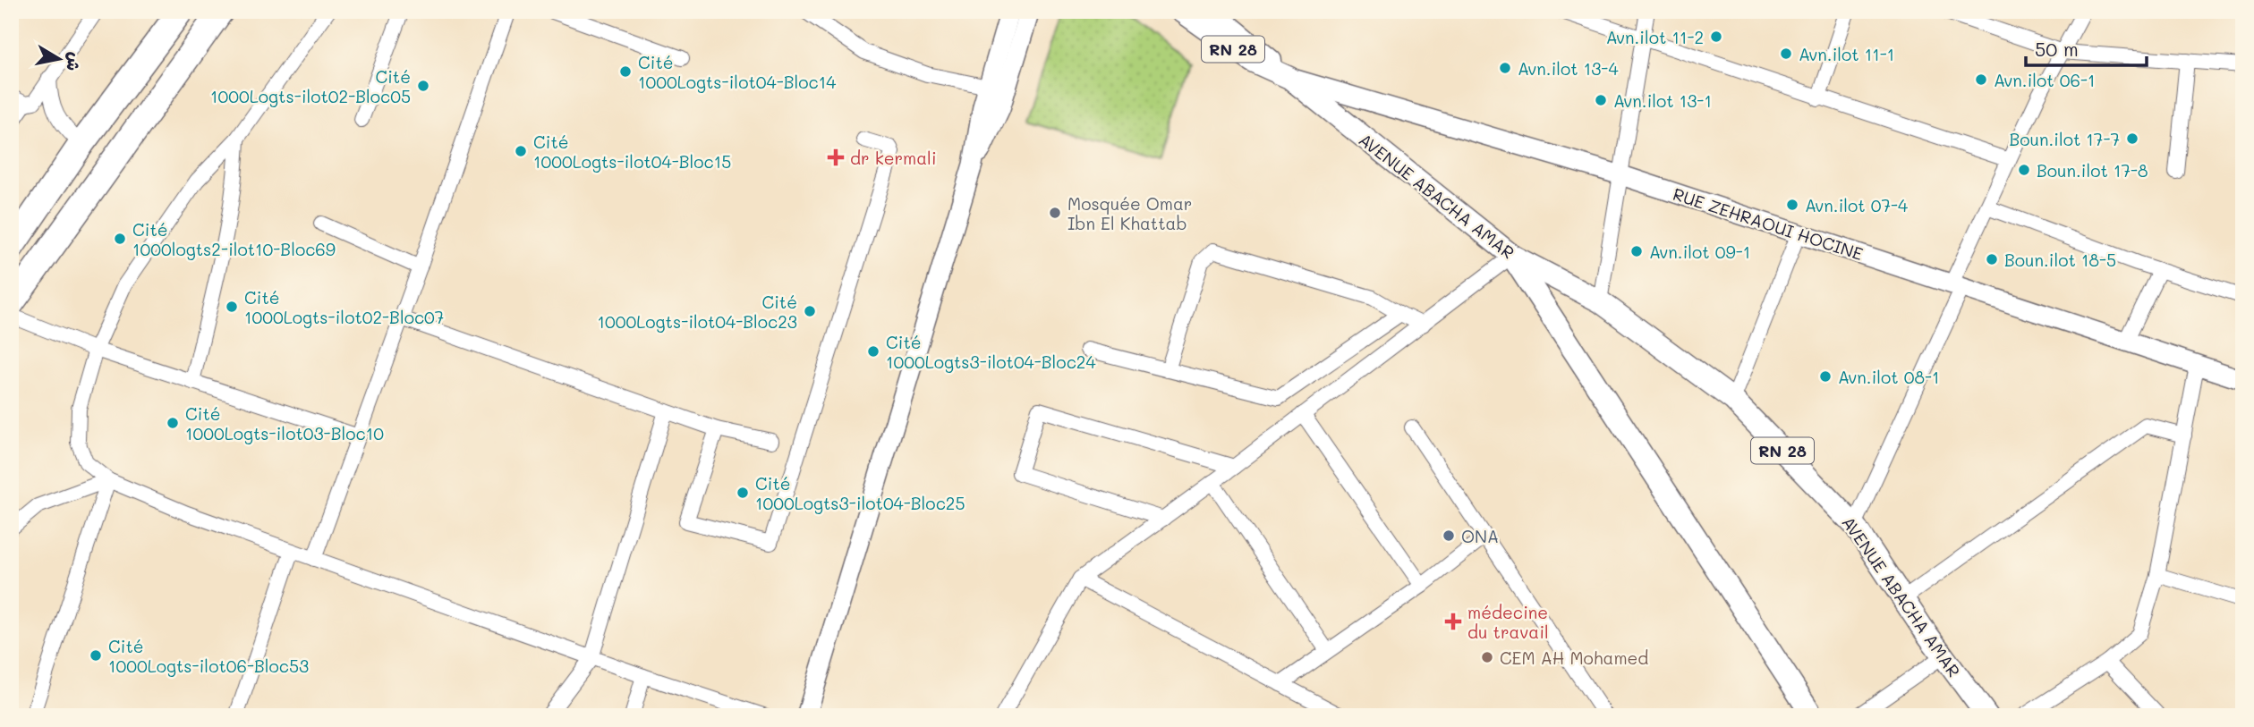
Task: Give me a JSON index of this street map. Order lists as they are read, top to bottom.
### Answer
{
  "streets": {
    "main road": ["RN 28", "AVENUE ABACHA AMAR"],
    "street": ["RUE ZEHRAOUI HOCINE"]
  },
  "crossings": [
    ["AVENUE ABACHA AMAR", "RUE ZEHRAOUI HOCINE"]
  ],
  "places": {
    "other": [
      "Avn.ilot 11-2",
      "Avn.ilot 11-1",
      "Avn.ilot 13-4",
      "Cité 1000Logts-ilot04-Bloc14",
      "Avn.ilot 06-1",
      "Cité 1000Logts-ilot02-Bloc05",
      "Avn.ilot 13-1",
      "Boun.ilot 17-7",
      "Cité 1000Logts-ilot04-Bloc15",
      "Boun.ilot 17-8",
      "Avn.ilot 07-4",
      "Mosquée Omar Ibn El Khattab",
      "Cité 1000logts2-ilot10-Bloc69",
      "Avn.ilot 09-1",
      "Boun.ilot 18-5",
      "Cité 1000Logts-ilot02-Bloc07",
      "Cité 1000Logts-ilot04-Bloc23",
      "Cité 1000Logts3-ilot04-Bloc24",
      "Avn.ilot 08-1",
      "Cité 1000Logts-ilot03-Bloc10",
      "Cité 1000Logts3-ilot04-Bloc25",
      "ONA",
      "Cité 1000Logts-ilot06-Bloc53",
      "CEM AH Mohamed"
    ],
    "health": ["dr kermali", "médecine du travail"]
  },
  "scale_bar": "50 m",
  "north": "right"
}
